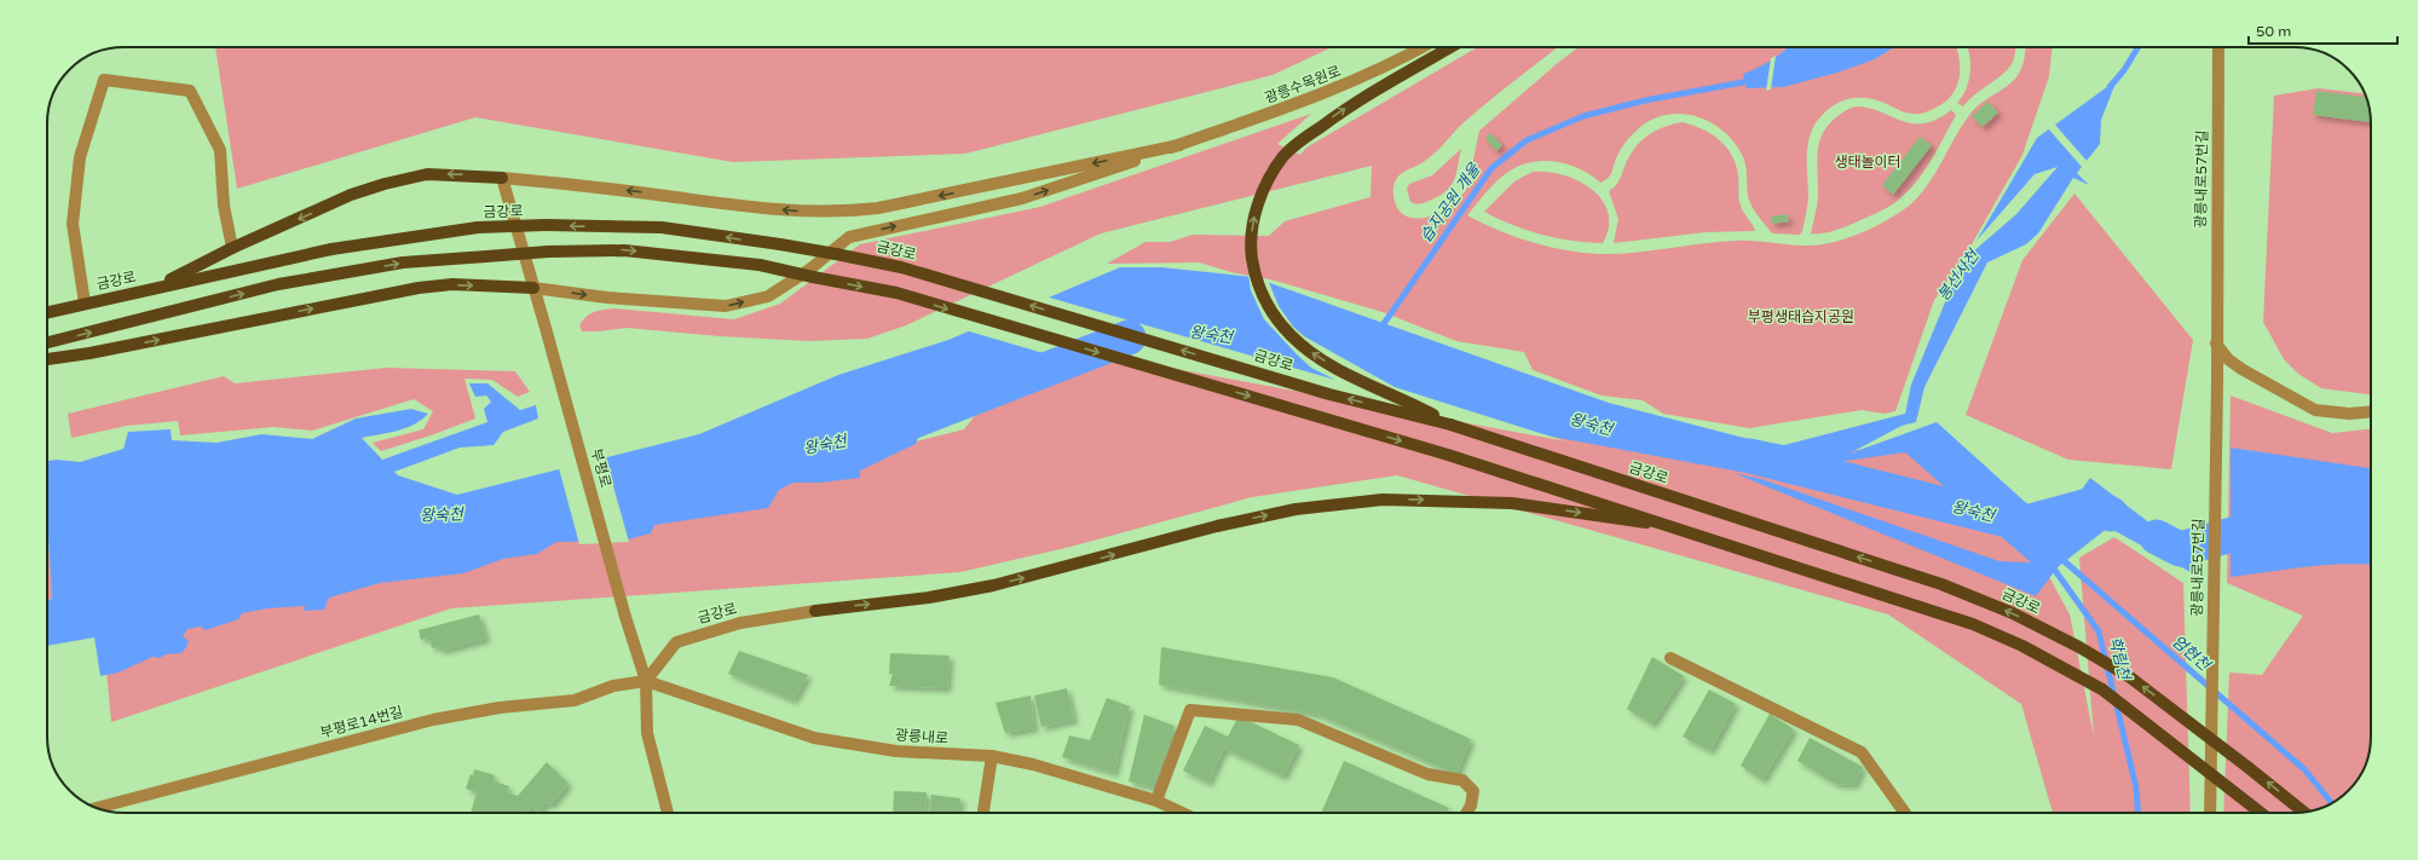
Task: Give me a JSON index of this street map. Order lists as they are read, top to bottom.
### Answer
{
  "streets": {
    "main road": ["금강로"],
    "street": [
      "광릉수목원로",
      "광릉내로57번길",
      "부평로",
      "부평로14번길",
      "광릉내로"
    ]
  },
  "crossings": [
    ["금강로", "부평로"],
    ["금강로", "부평로14번길"],
    ["금강로", "광릉내로"],
    ["부평로", "부평로14번길"],
    ["부평로", "광릉내로"],
    ["부평로14번길", "광릉내로"]
  ],
  "water": [
    "습지공원 개울",
    "봉선사천",
    "왕숙천",
    "엄현천",
    "학림천"
  ],
  "parks": ["생태놀이터", "부평생태습지공원"],
  "scale_bar": "50 m"
}
